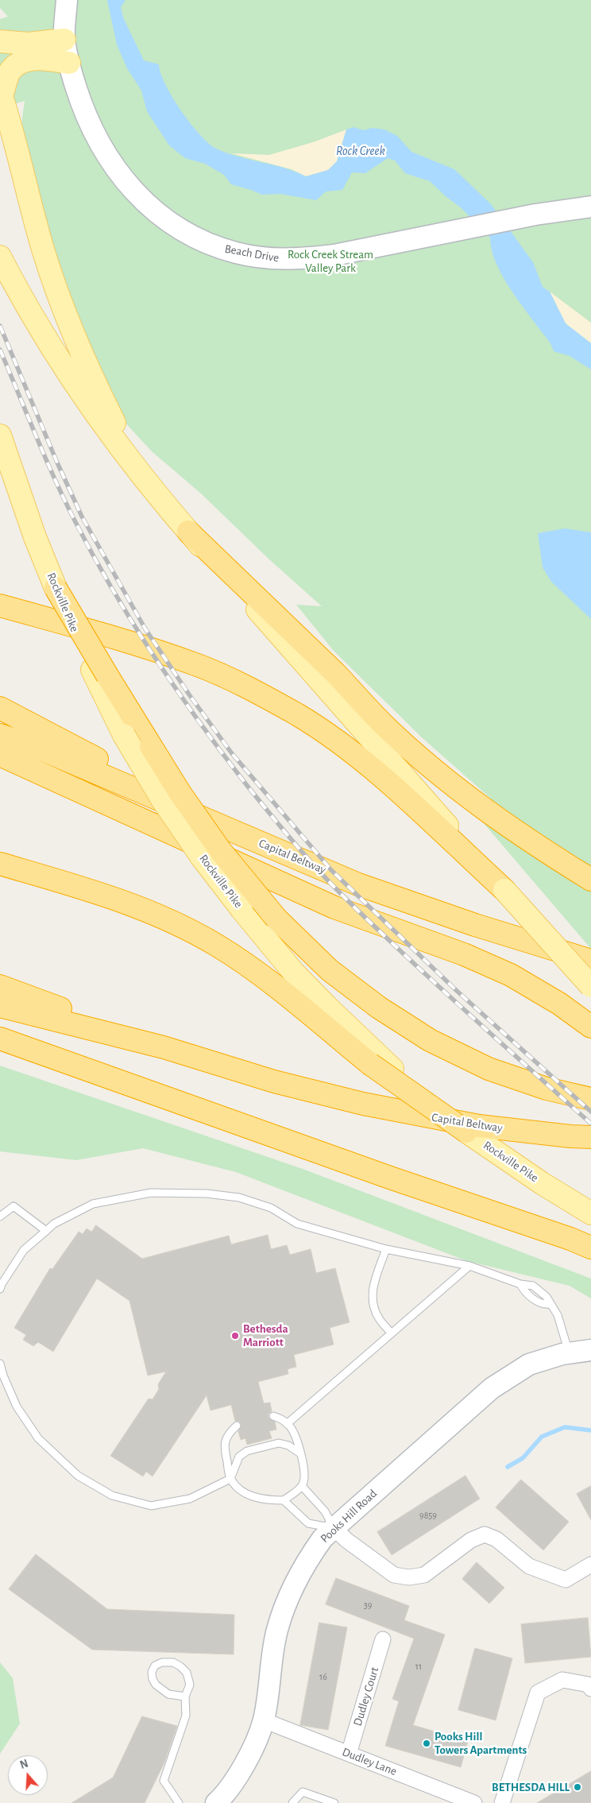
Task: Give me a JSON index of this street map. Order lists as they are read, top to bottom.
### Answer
{
  "streets": {
    "highway": ["Capital Beltway"],
    "main road": ["Rockville Pike"],
    "street": [
      "Beach Drive",
      "Pooks Hill Road",
      "Dudley Court",
      "Dudley Lane"
    ]
  },
  "crossings": [
    ["Pooks Hill Road", "Dudley Lane"],
    ["Dudley Court", "Dudley Lane"]
  ],
  "water": ["Rock Creek"],
  "parks": ["Rock Creek Stream Valley Park"],
  "places": ["Bethesda Marriott", "Pooks Hill Towers Apartments", "BETHESDA HILL"],
  "house_numbers": [
    "9859",
    "39",
    "11",
    "16"
  ],
  "north": "top"
}
